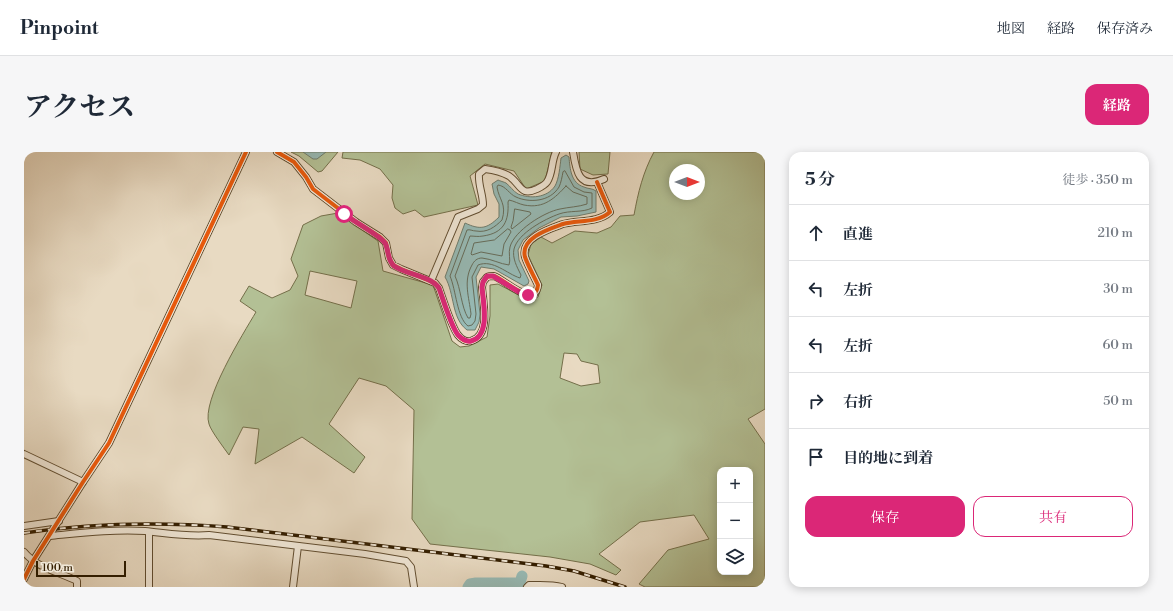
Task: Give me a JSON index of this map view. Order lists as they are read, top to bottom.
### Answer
{
  "scale_bar": "100 m",
  "north": "right",
  "page": {
    "header": "Pinpoint",
    "nav": ["地図", "経路", "保存済み"],
    "title": "アクセス",
    "buttons": [
      "経路",
      ["保存", "共有"]
    ],
    "heading": ["5 分", "徒歩 · 350 m"],
    "list": [
      ["直進", "210 m"],
      ["左折", "30 m"],
      ["左折", "60 m"],
      ["右折", "50 m"],
      "目的地に到着"
    ],
    "map_buttons": ["+", "−"],
    "scale": "100 m"
  }
}
